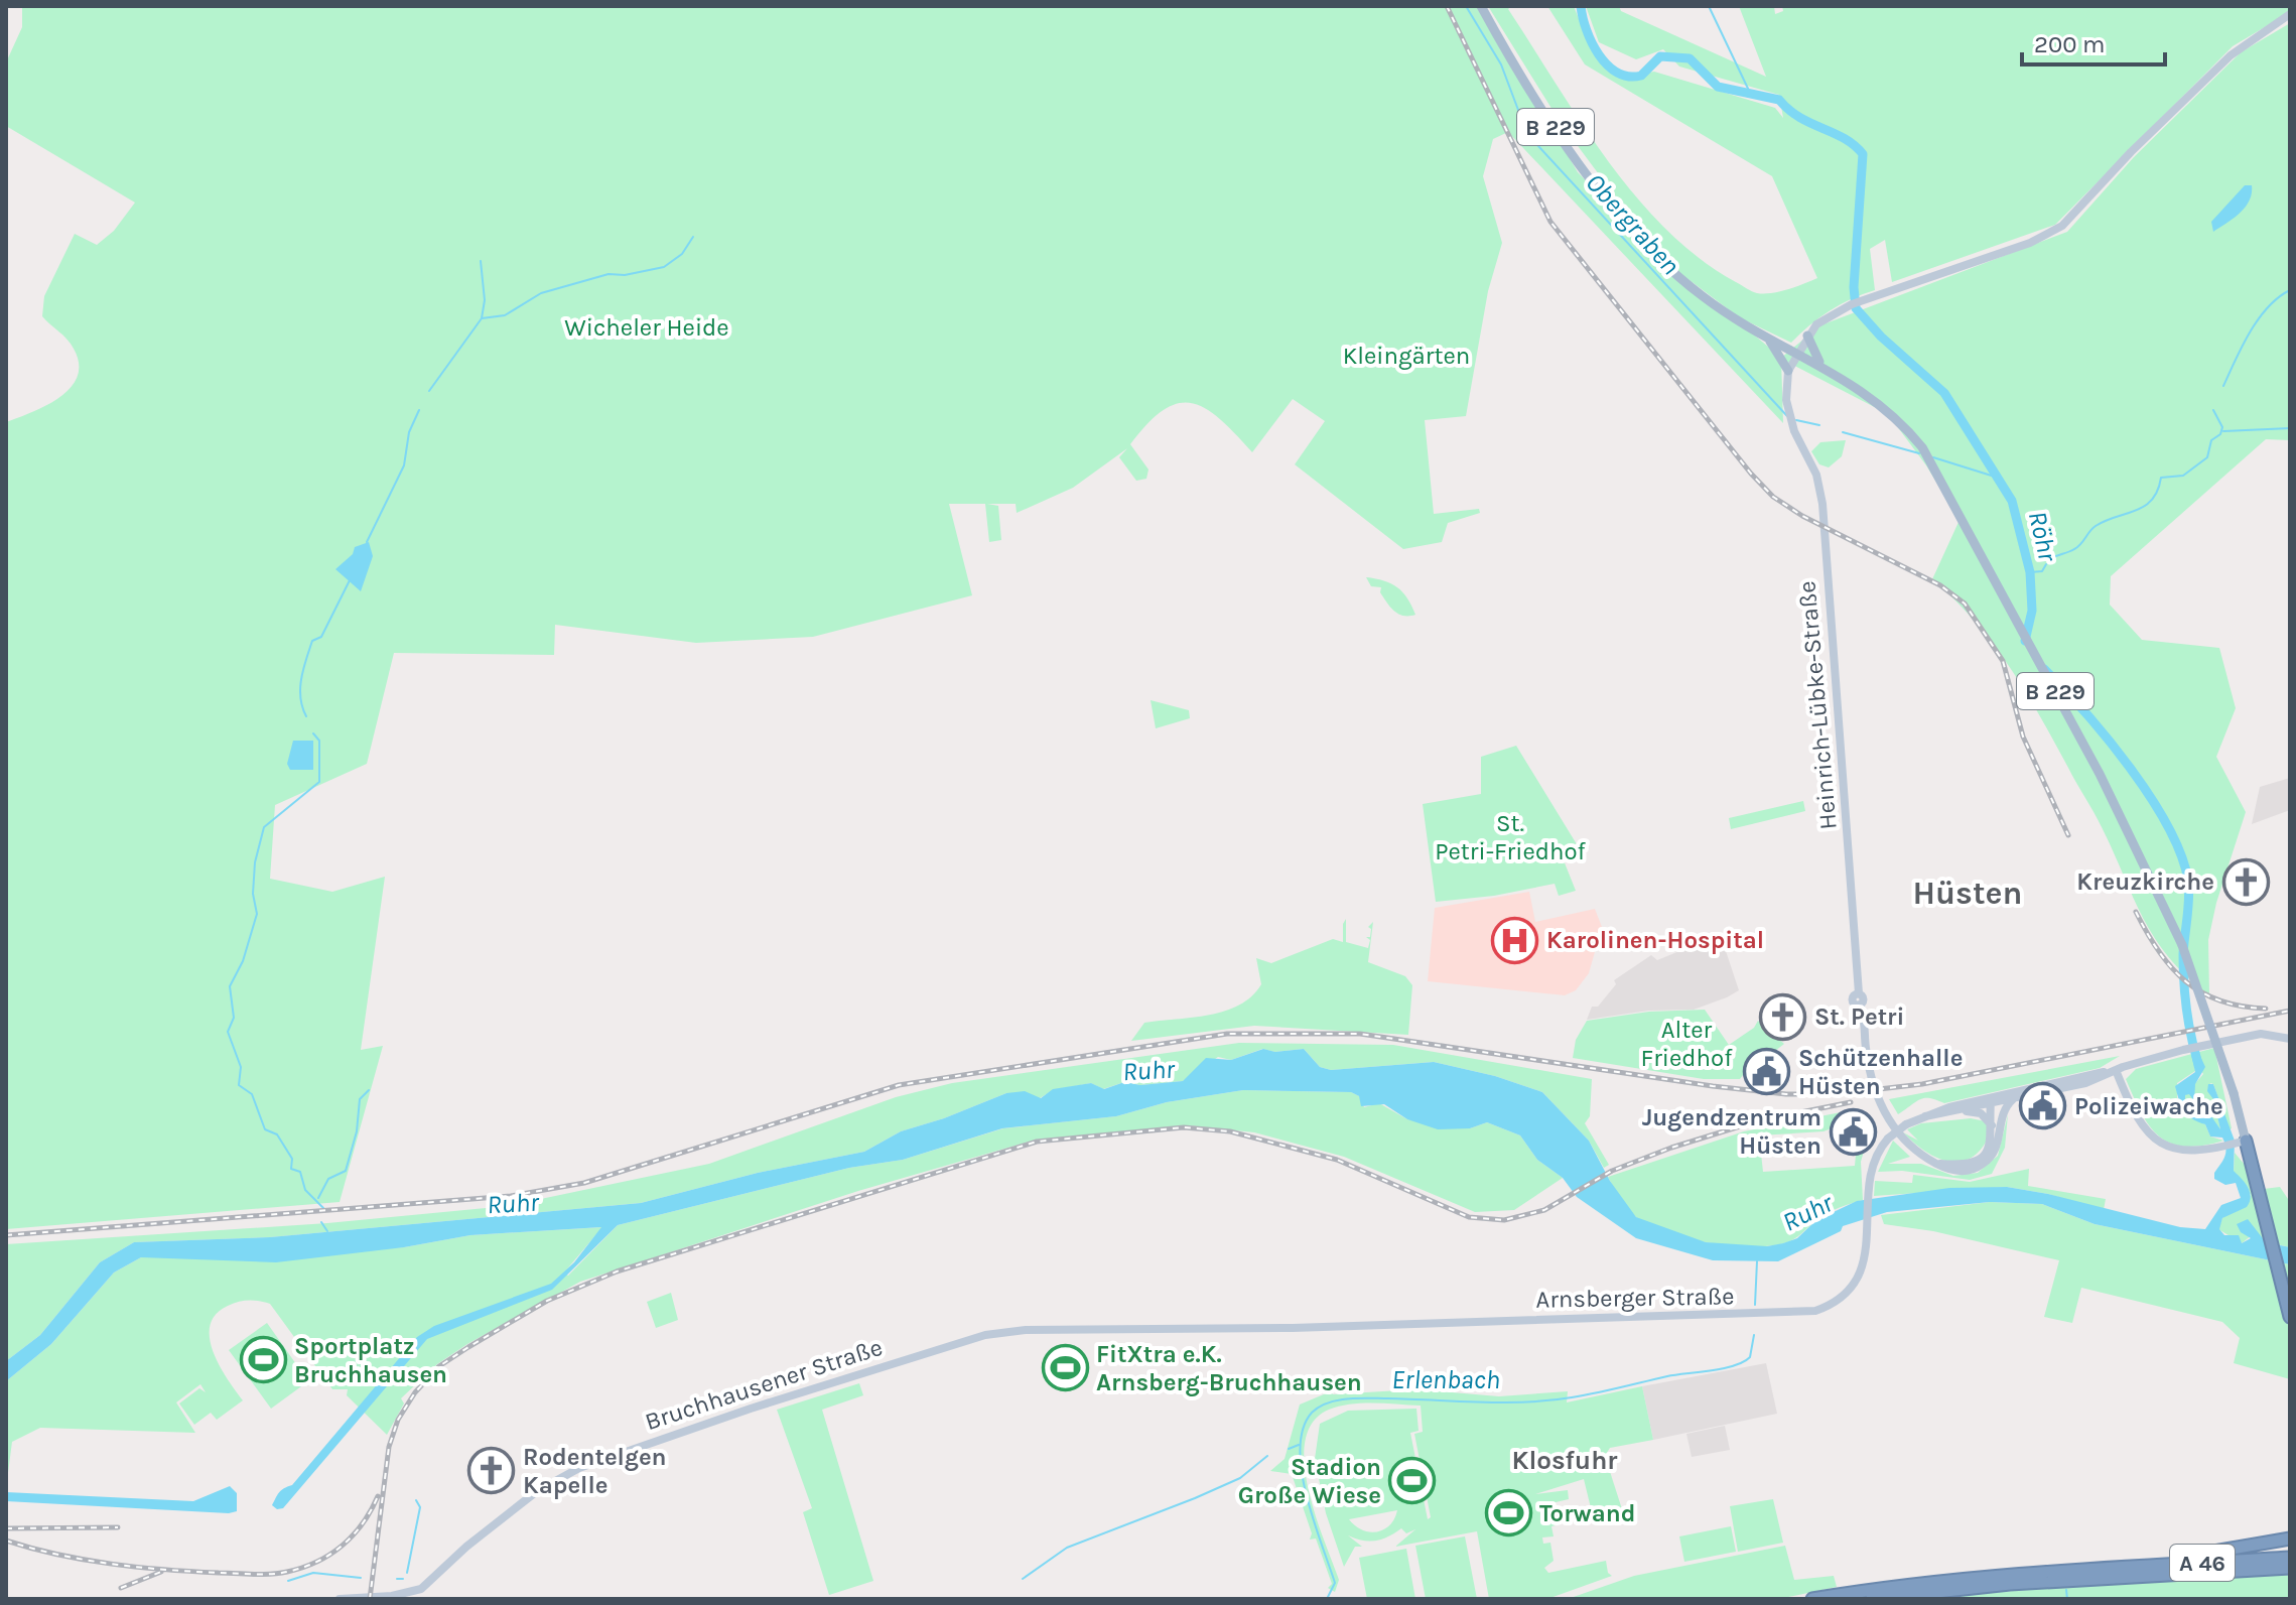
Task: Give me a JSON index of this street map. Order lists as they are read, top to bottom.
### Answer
{
  "streets": {
    "highway": ["A 46"],
    "main road": ["B 229"],
    "street": ["Heinrich-Lübke-Straße", "Arnsberger Straße", "Bruchhausener Straße"]
  },
  "crossings": [
    ["Arnsberger Straße", "Bruchhausener Straße"]
  ],
  "districts": ["Hüsten", "Klosfuhr"],
  "water": [
    "Obergraben",
    "Röhr",
    "Ruhr",
    "Erlenbach"
  ],
  "parks": [
    "Wicheler Heide",
    "Kleingärten",
    "St. Petri-Friedhof",
    "Alter Friedhof"
  ],
  "places": {
    "church": ["Kreuzkirche", "St. Petri", "Rodentelgen Kapelle"],
    "hospital": ["Karolinen-Hospital"],
    "public building": ["Schützenhalle Hüsten", "Polizeiwache", "Jugendzentrum Hüsten"],
    "sports": [
      "Sportplatz Bruchhausen",
      "FitXtra e.K. Arnsberg-Bruchhausen",
      "Stadion Große Wiese",
      "Torwand"
    ]
  },
  "scale_bar": "200 m"
}
